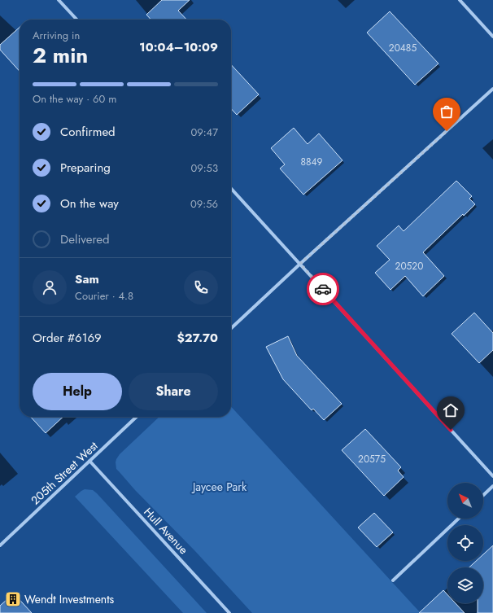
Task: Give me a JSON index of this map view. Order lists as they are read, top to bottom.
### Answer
{
  "streets": {
    "street": ["205th Street West", "Hull Avenue"]
  },
  "crossings": [
    ["205th Street West", "Hull Avenue"]
  ],
  "parks": ["Jaycee Park"],
  "places": {
    "building": ["Wendt Investments"]
  },
  "house_numbers": [
    "20485",
    "8849",
    "20520",
    "20575"
  ],
  "north": "top left",
  "page": {
    "heading": ["2 min", "Arriving in", "10:04–10:09"],
    "panel": [
      "Sam",
      "Courier · 4.8",
      "Order #6169",
      "$27.70"
    ],
    "bar": "On the way · 60 m",
    "list": [
      ["Confirmed", "09:47"],
      ["Preparing", "09:53"],
      ["On the way", "09:56"],
      "Delivered"
    ],
    "buttons": ["Help", "Share"]
  }
}
